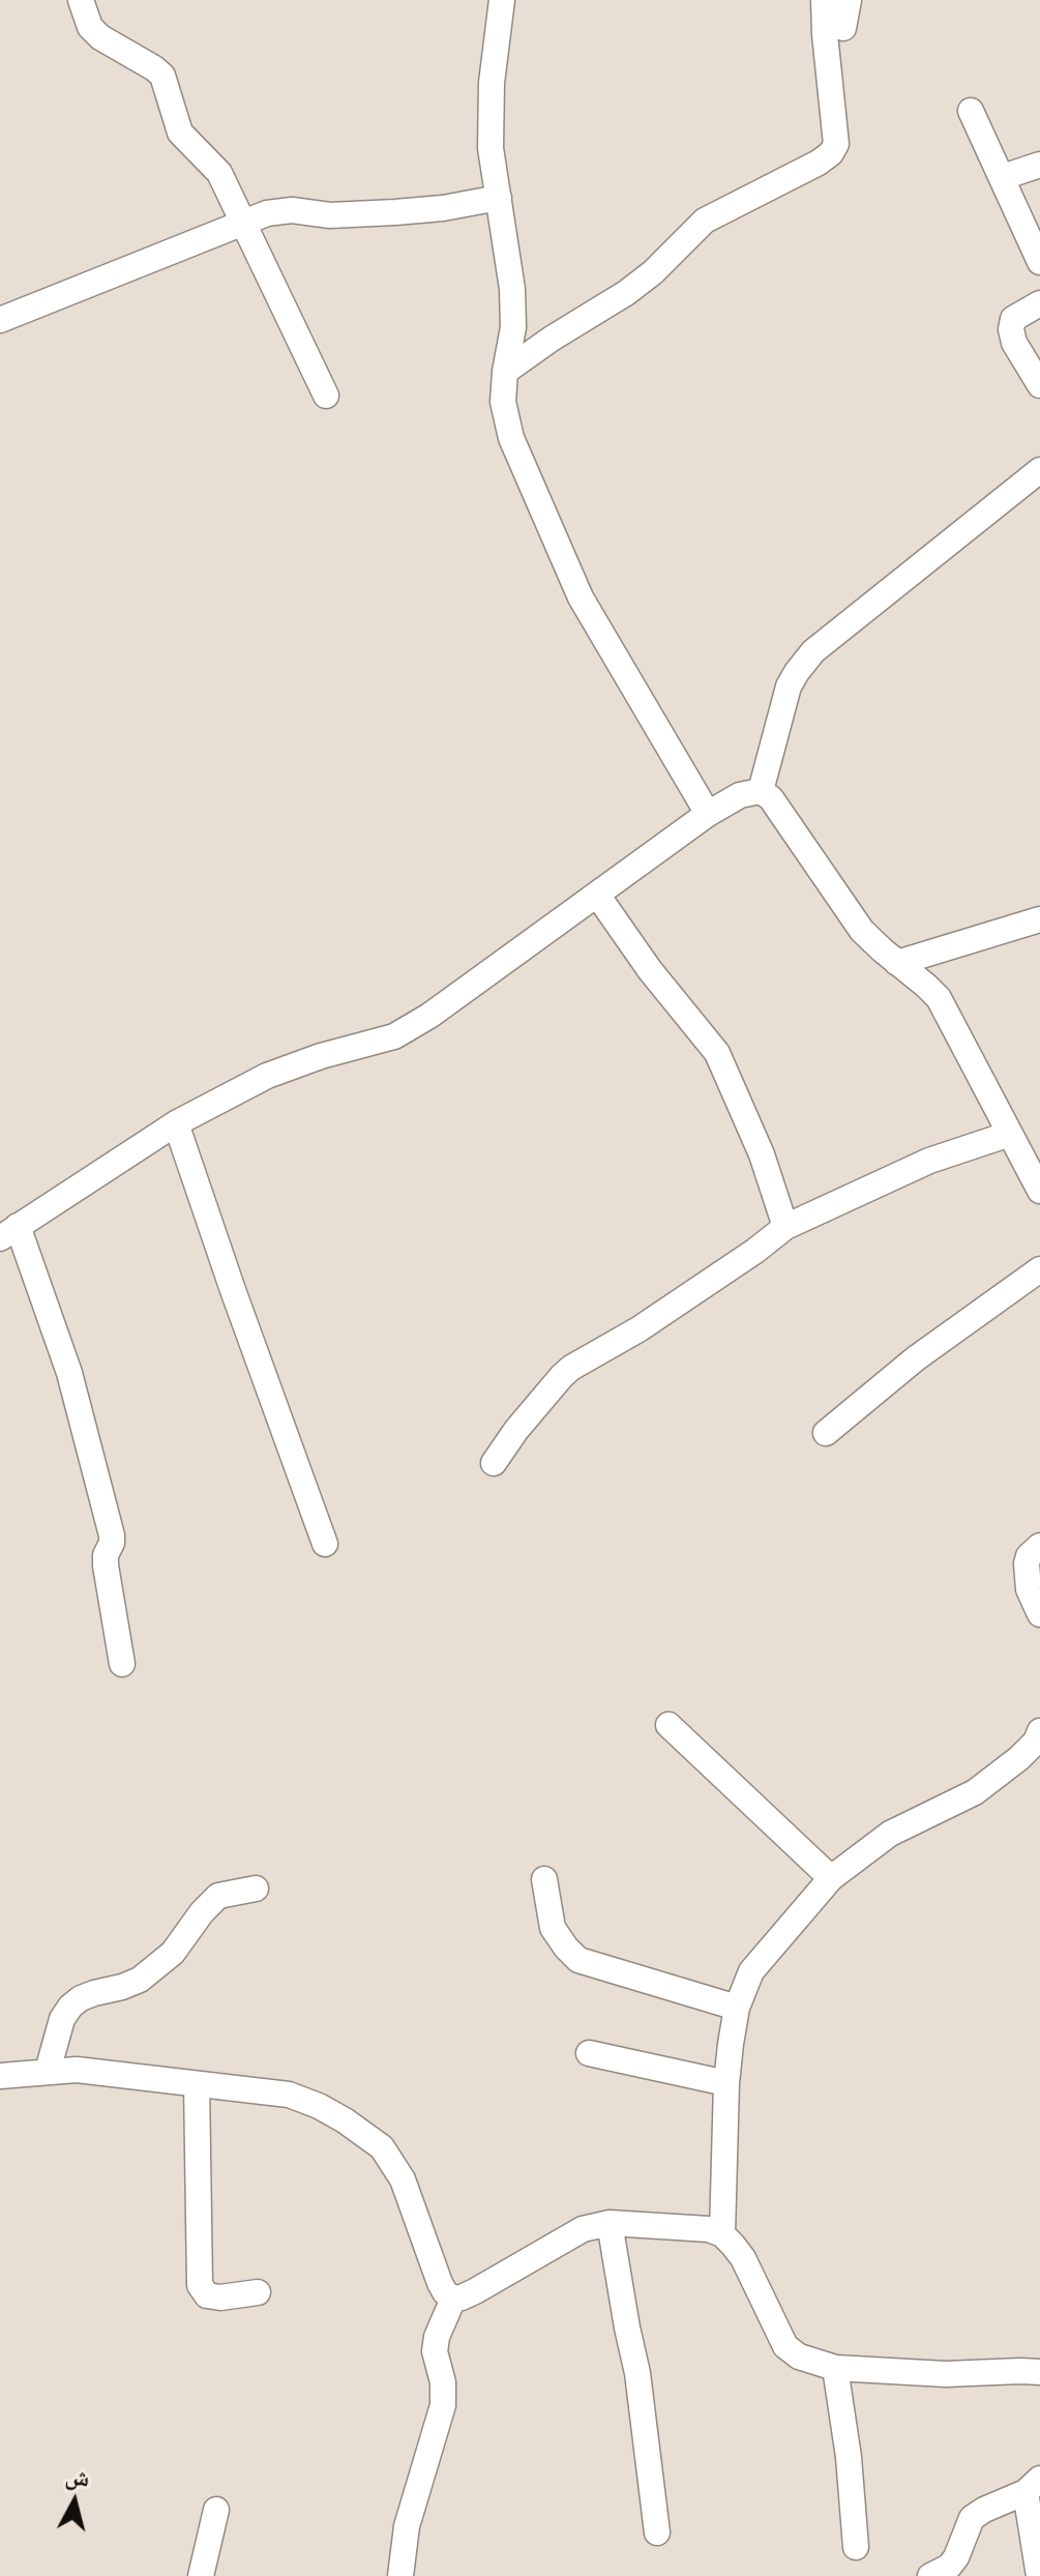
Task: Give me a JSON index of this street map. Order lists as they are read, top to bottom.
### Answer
{
  "north": "top"
}
